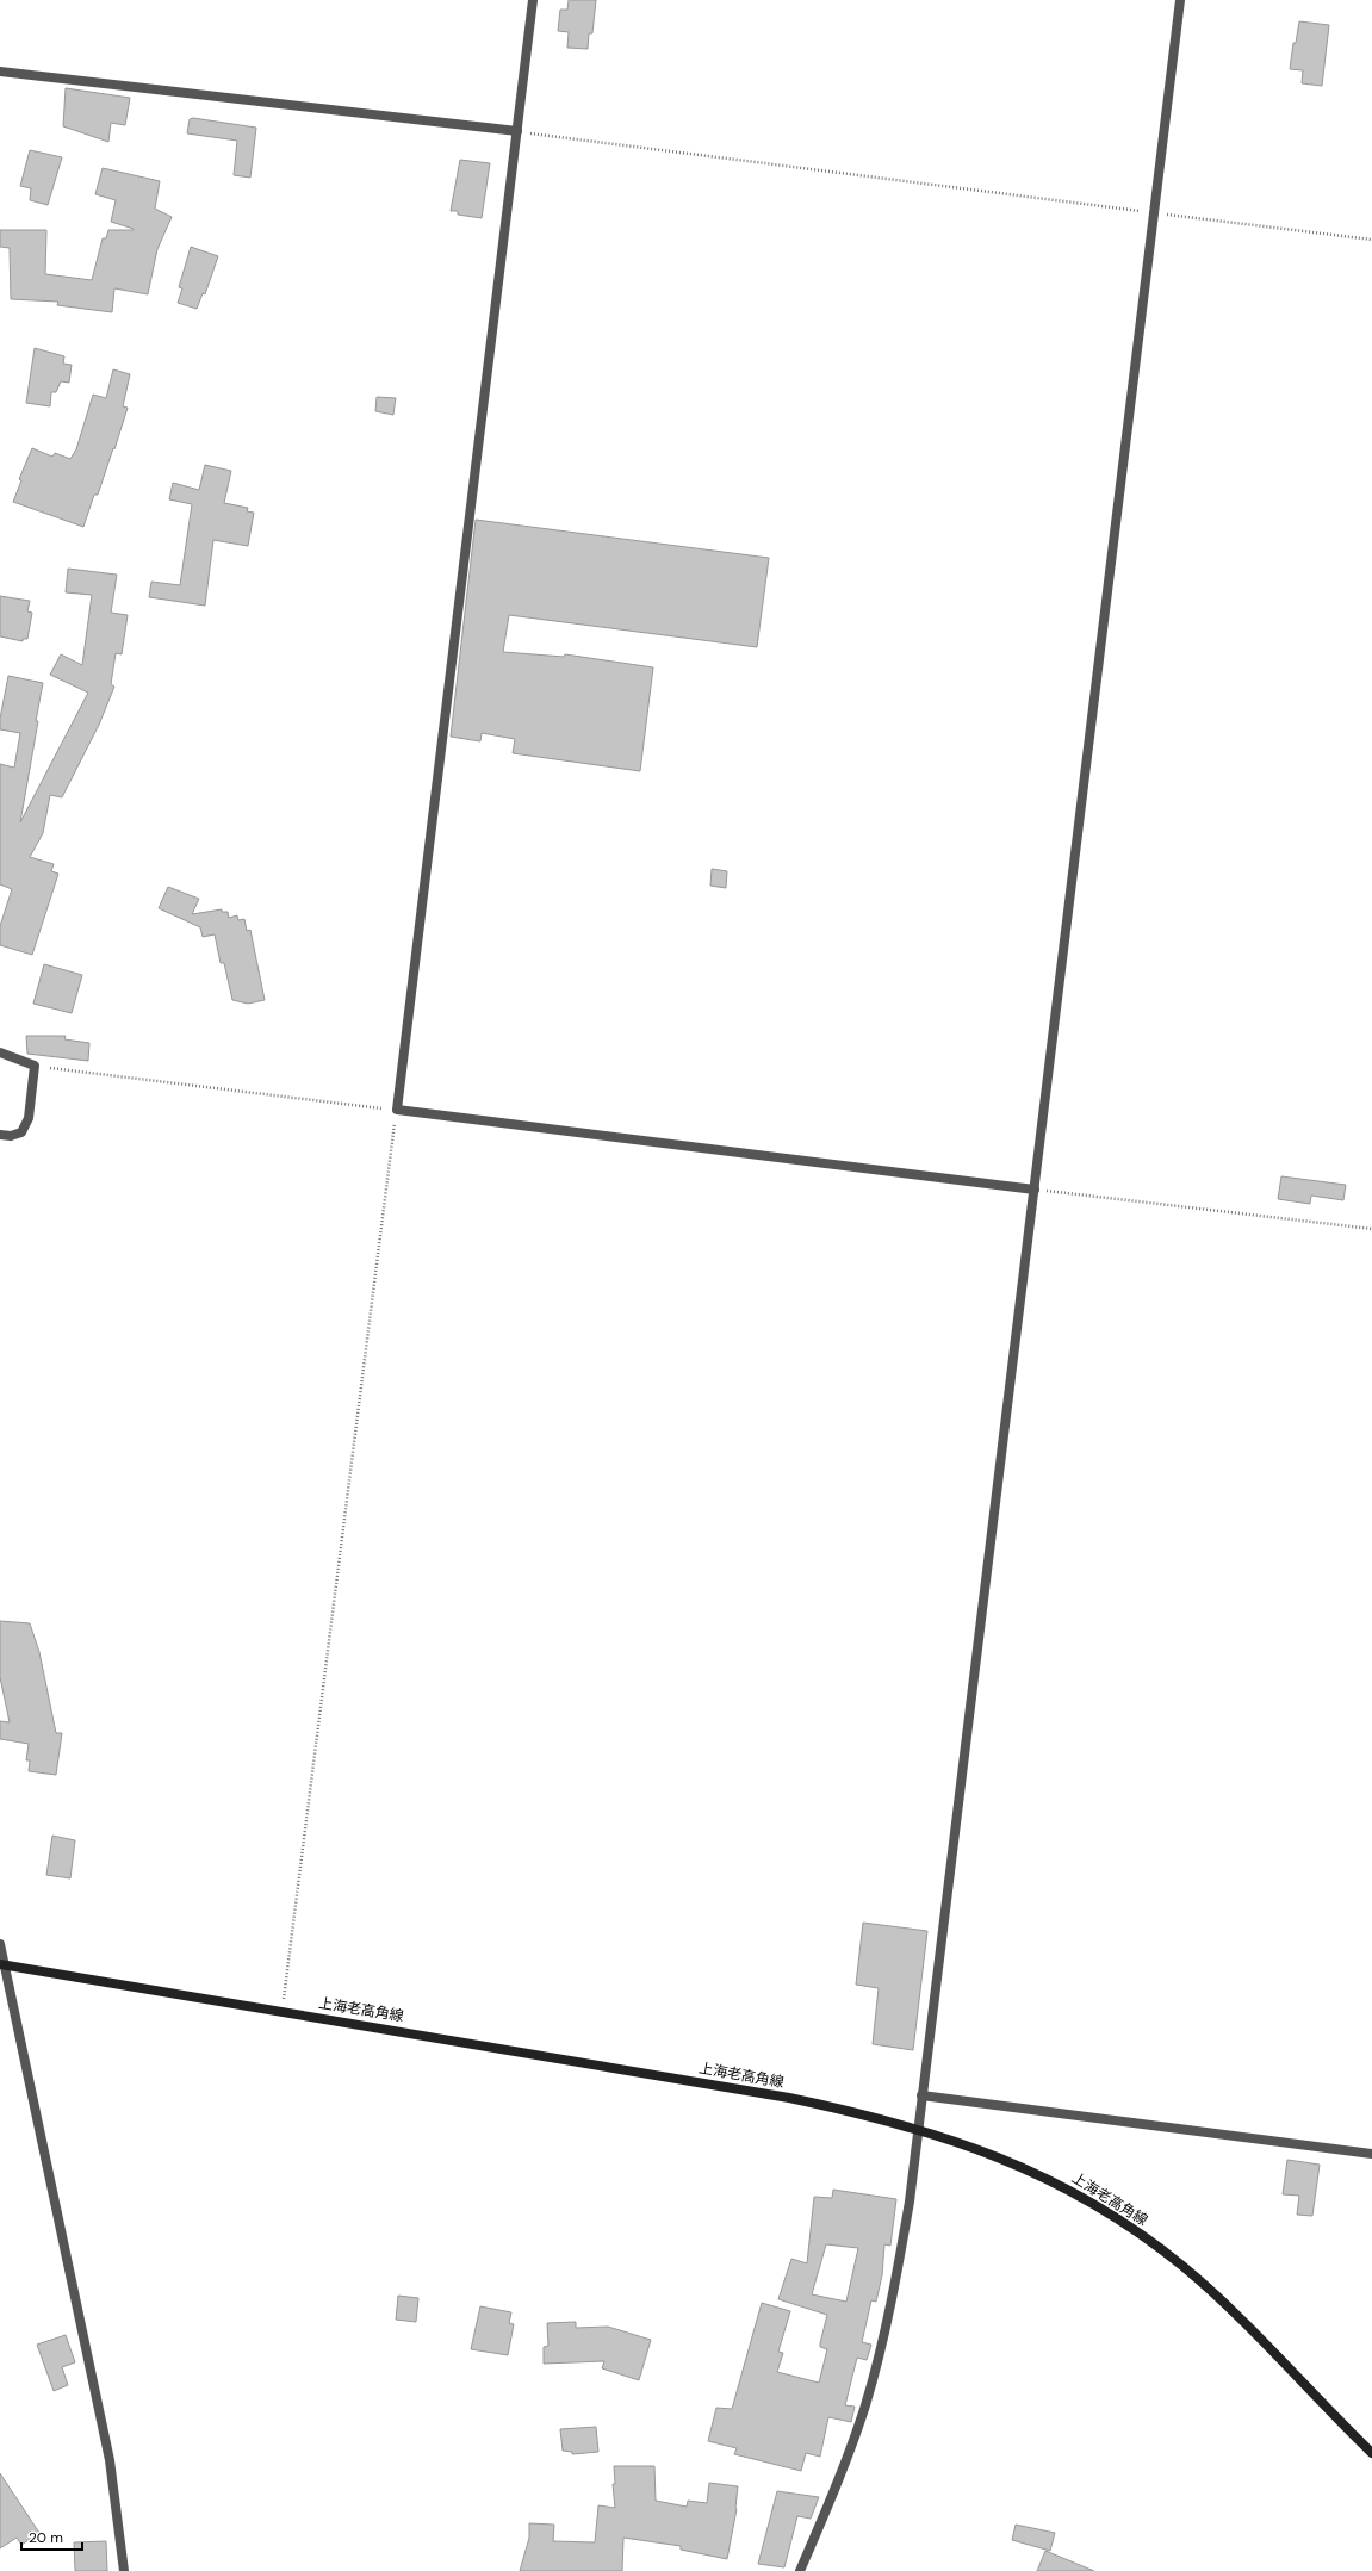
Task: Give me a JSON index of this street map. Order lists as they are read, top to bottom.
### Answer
{
  "streets": {
    "main road": ["上海老高角線"]
  },
  "scale_bar": "20 m"
}
